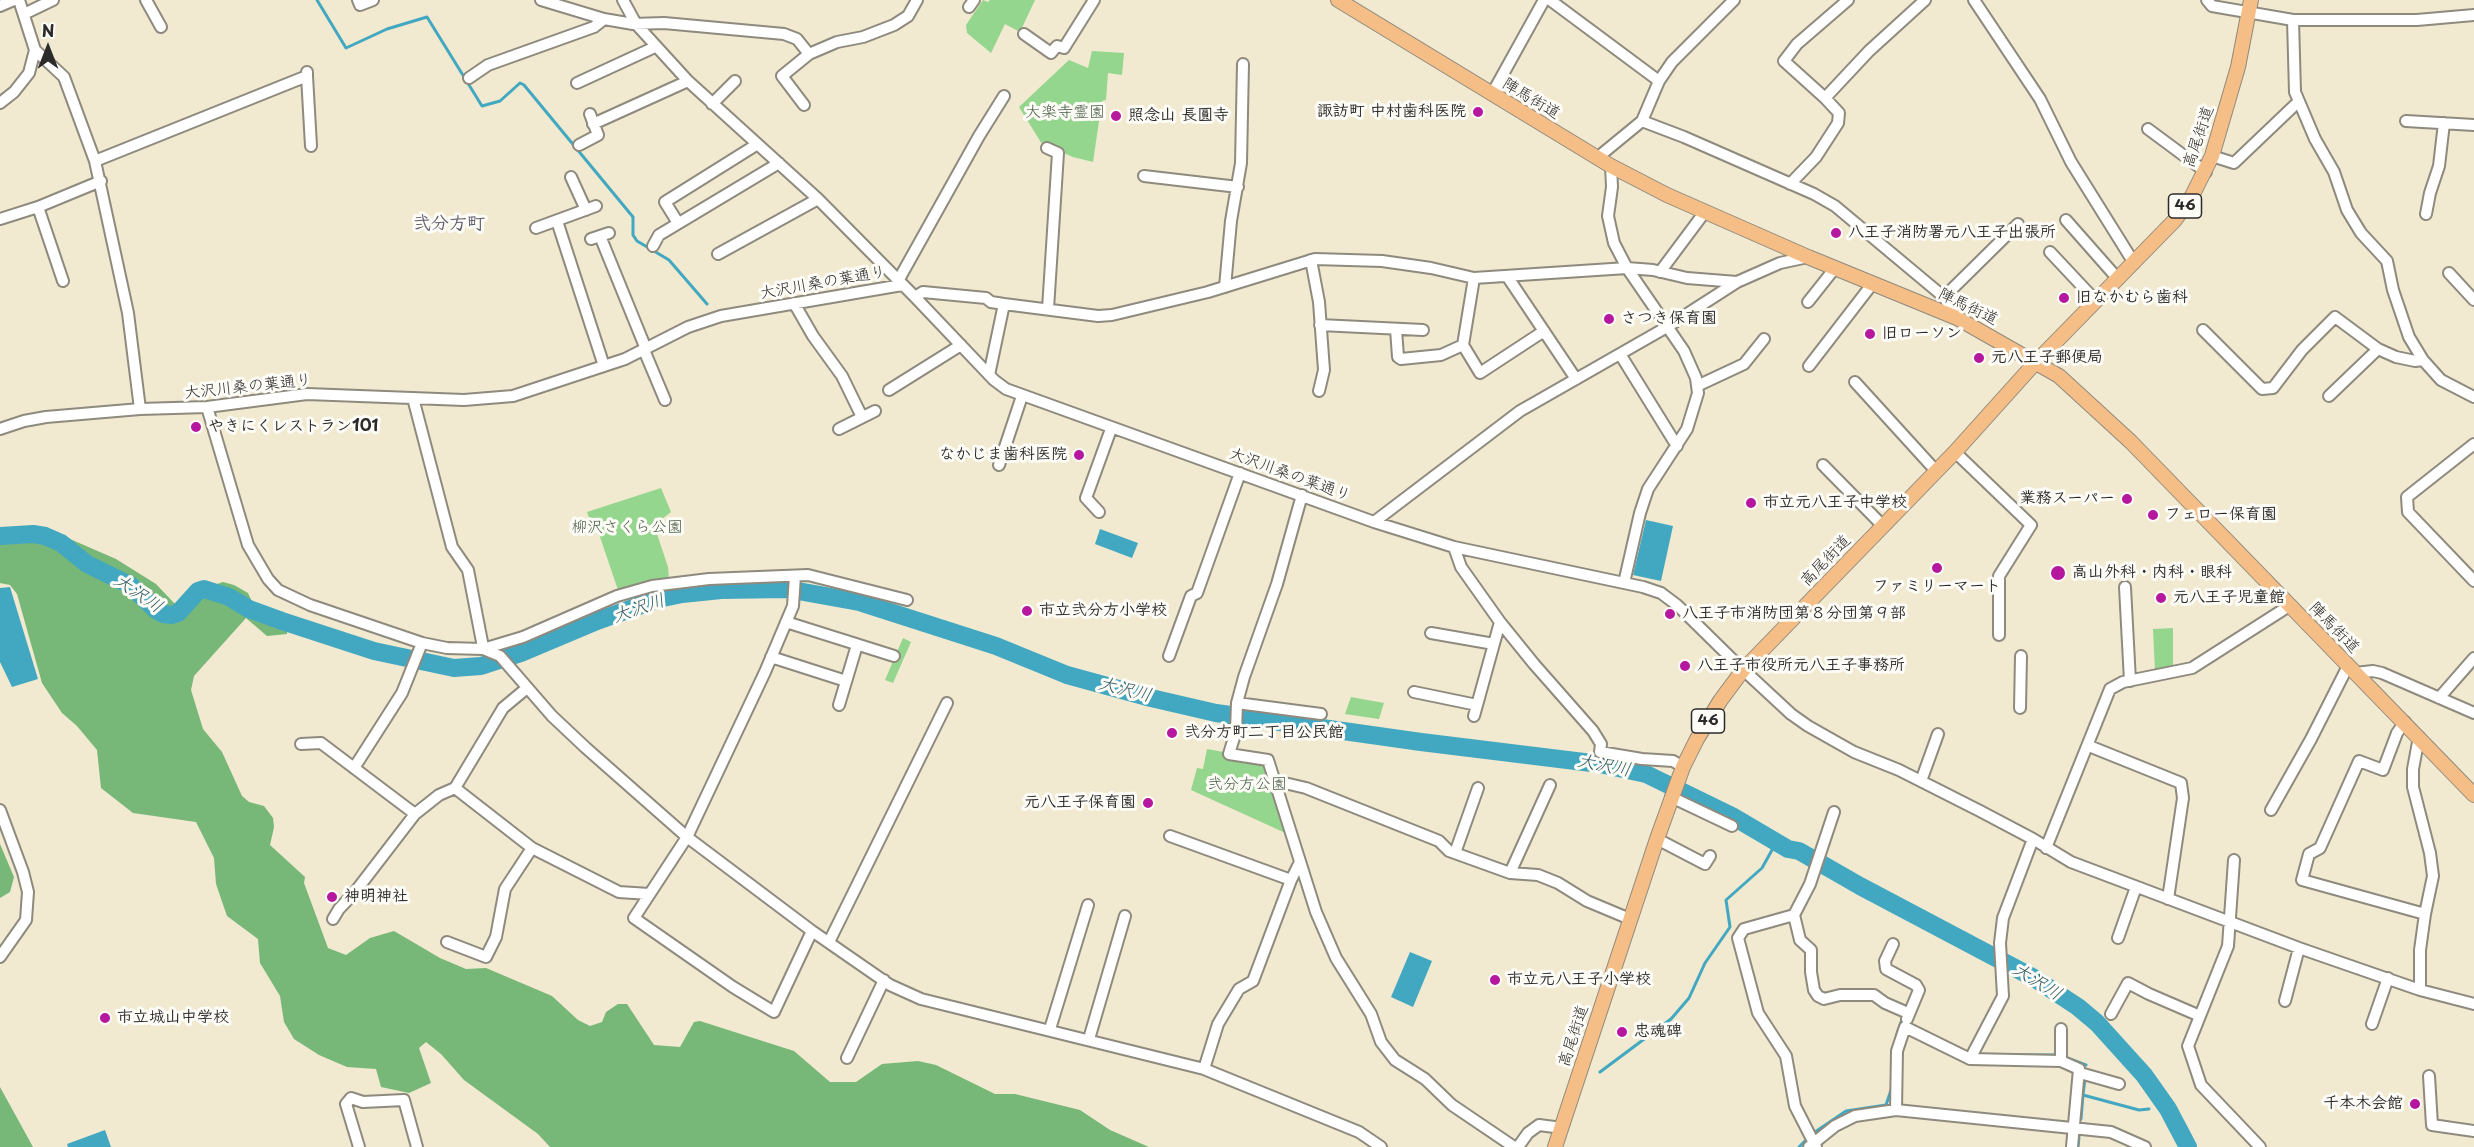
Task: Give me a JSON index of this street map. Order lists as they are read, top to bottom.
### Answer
{
  "streets": {
    "main road": ["陣馬街道", "高尾街道", "46"],
    "street": ["大沢川桑の葉通り"]
  },
  "crossings": [
    ["陣馬街道", "高尾街道"],
    ["高尾街道", "大沢川桑の葉通り"]
  ],
  "districts": ["弐分方町"],
  "water": ["大沢川"],
  "parks": ["大楽寺霊園", "柳沢さくら公園", "弐分方公園"],
  "places": [
    "諏訪町 中村歯科医院",
    "照念山 長圓寺",
    "八王子消防署元八王子出張所",
    "旧なかむら歯科",
    "さつき保育園",
    "旧ローソン",
    "元八王子郵便局",
    "やきにくレストラン101",
    "なかじま歯科医院",
    "業務スーパー",
    "市立元八王子中学校",
    "フェロー保育園",
    "ファミリーマート",
    "高山外科・内科・眼科",
    "元八王子児童館",
    "市立弐分方小学校",
    "八王子市消防団第８分団第９部",
    "八王子市役所元八王子事務所",
    "弐分方町二丁目公民館",
    "元八王子保育園",
    "神明神社",
    "市立元八王子小学校",
    "市立城山中学校",
    "忠魂碑",
    "千本木会館"
  ],
  "north": "top"
}
